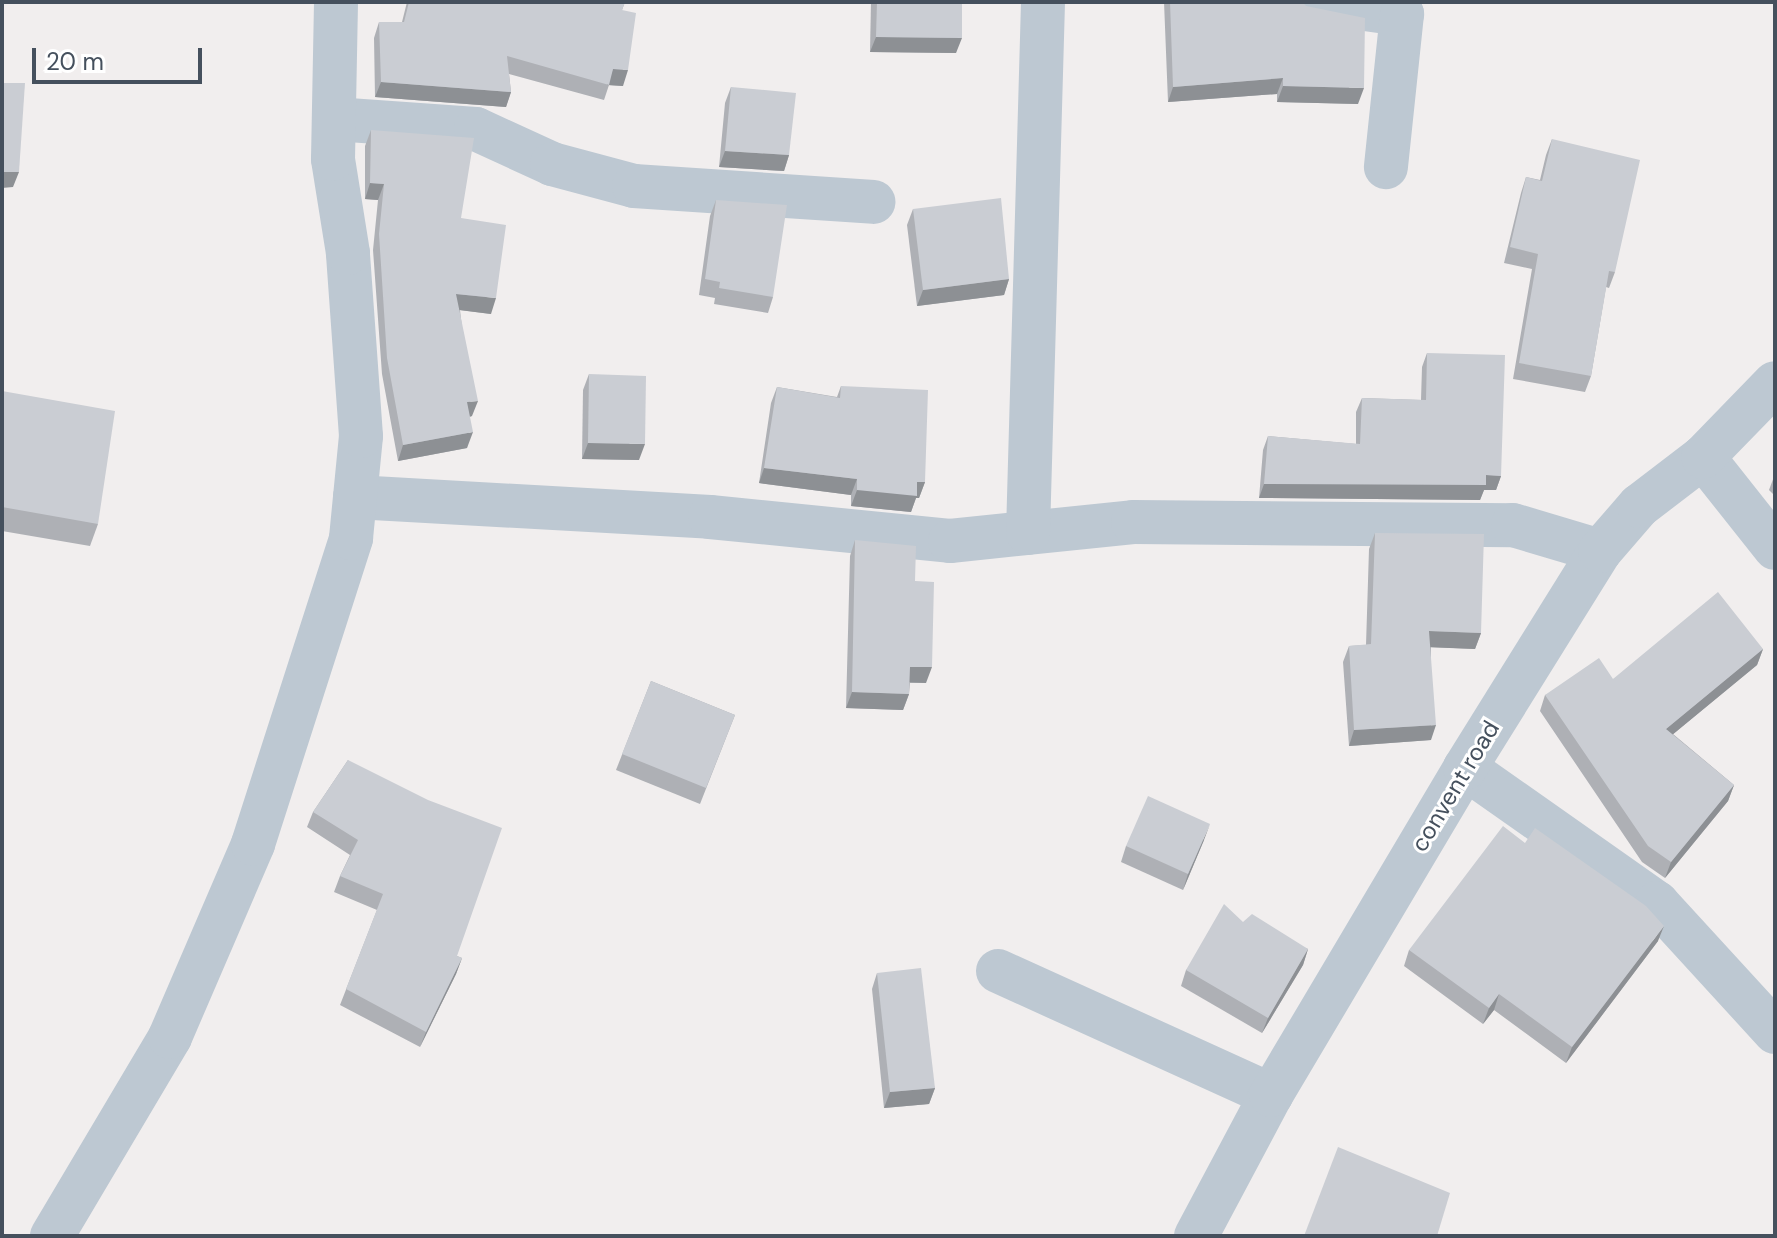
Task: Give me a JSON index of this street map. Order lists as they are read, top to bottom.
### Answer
{
  "streets": {
    "street": ["convent road"]
  },
  "scale_bar": "20 m"
}
